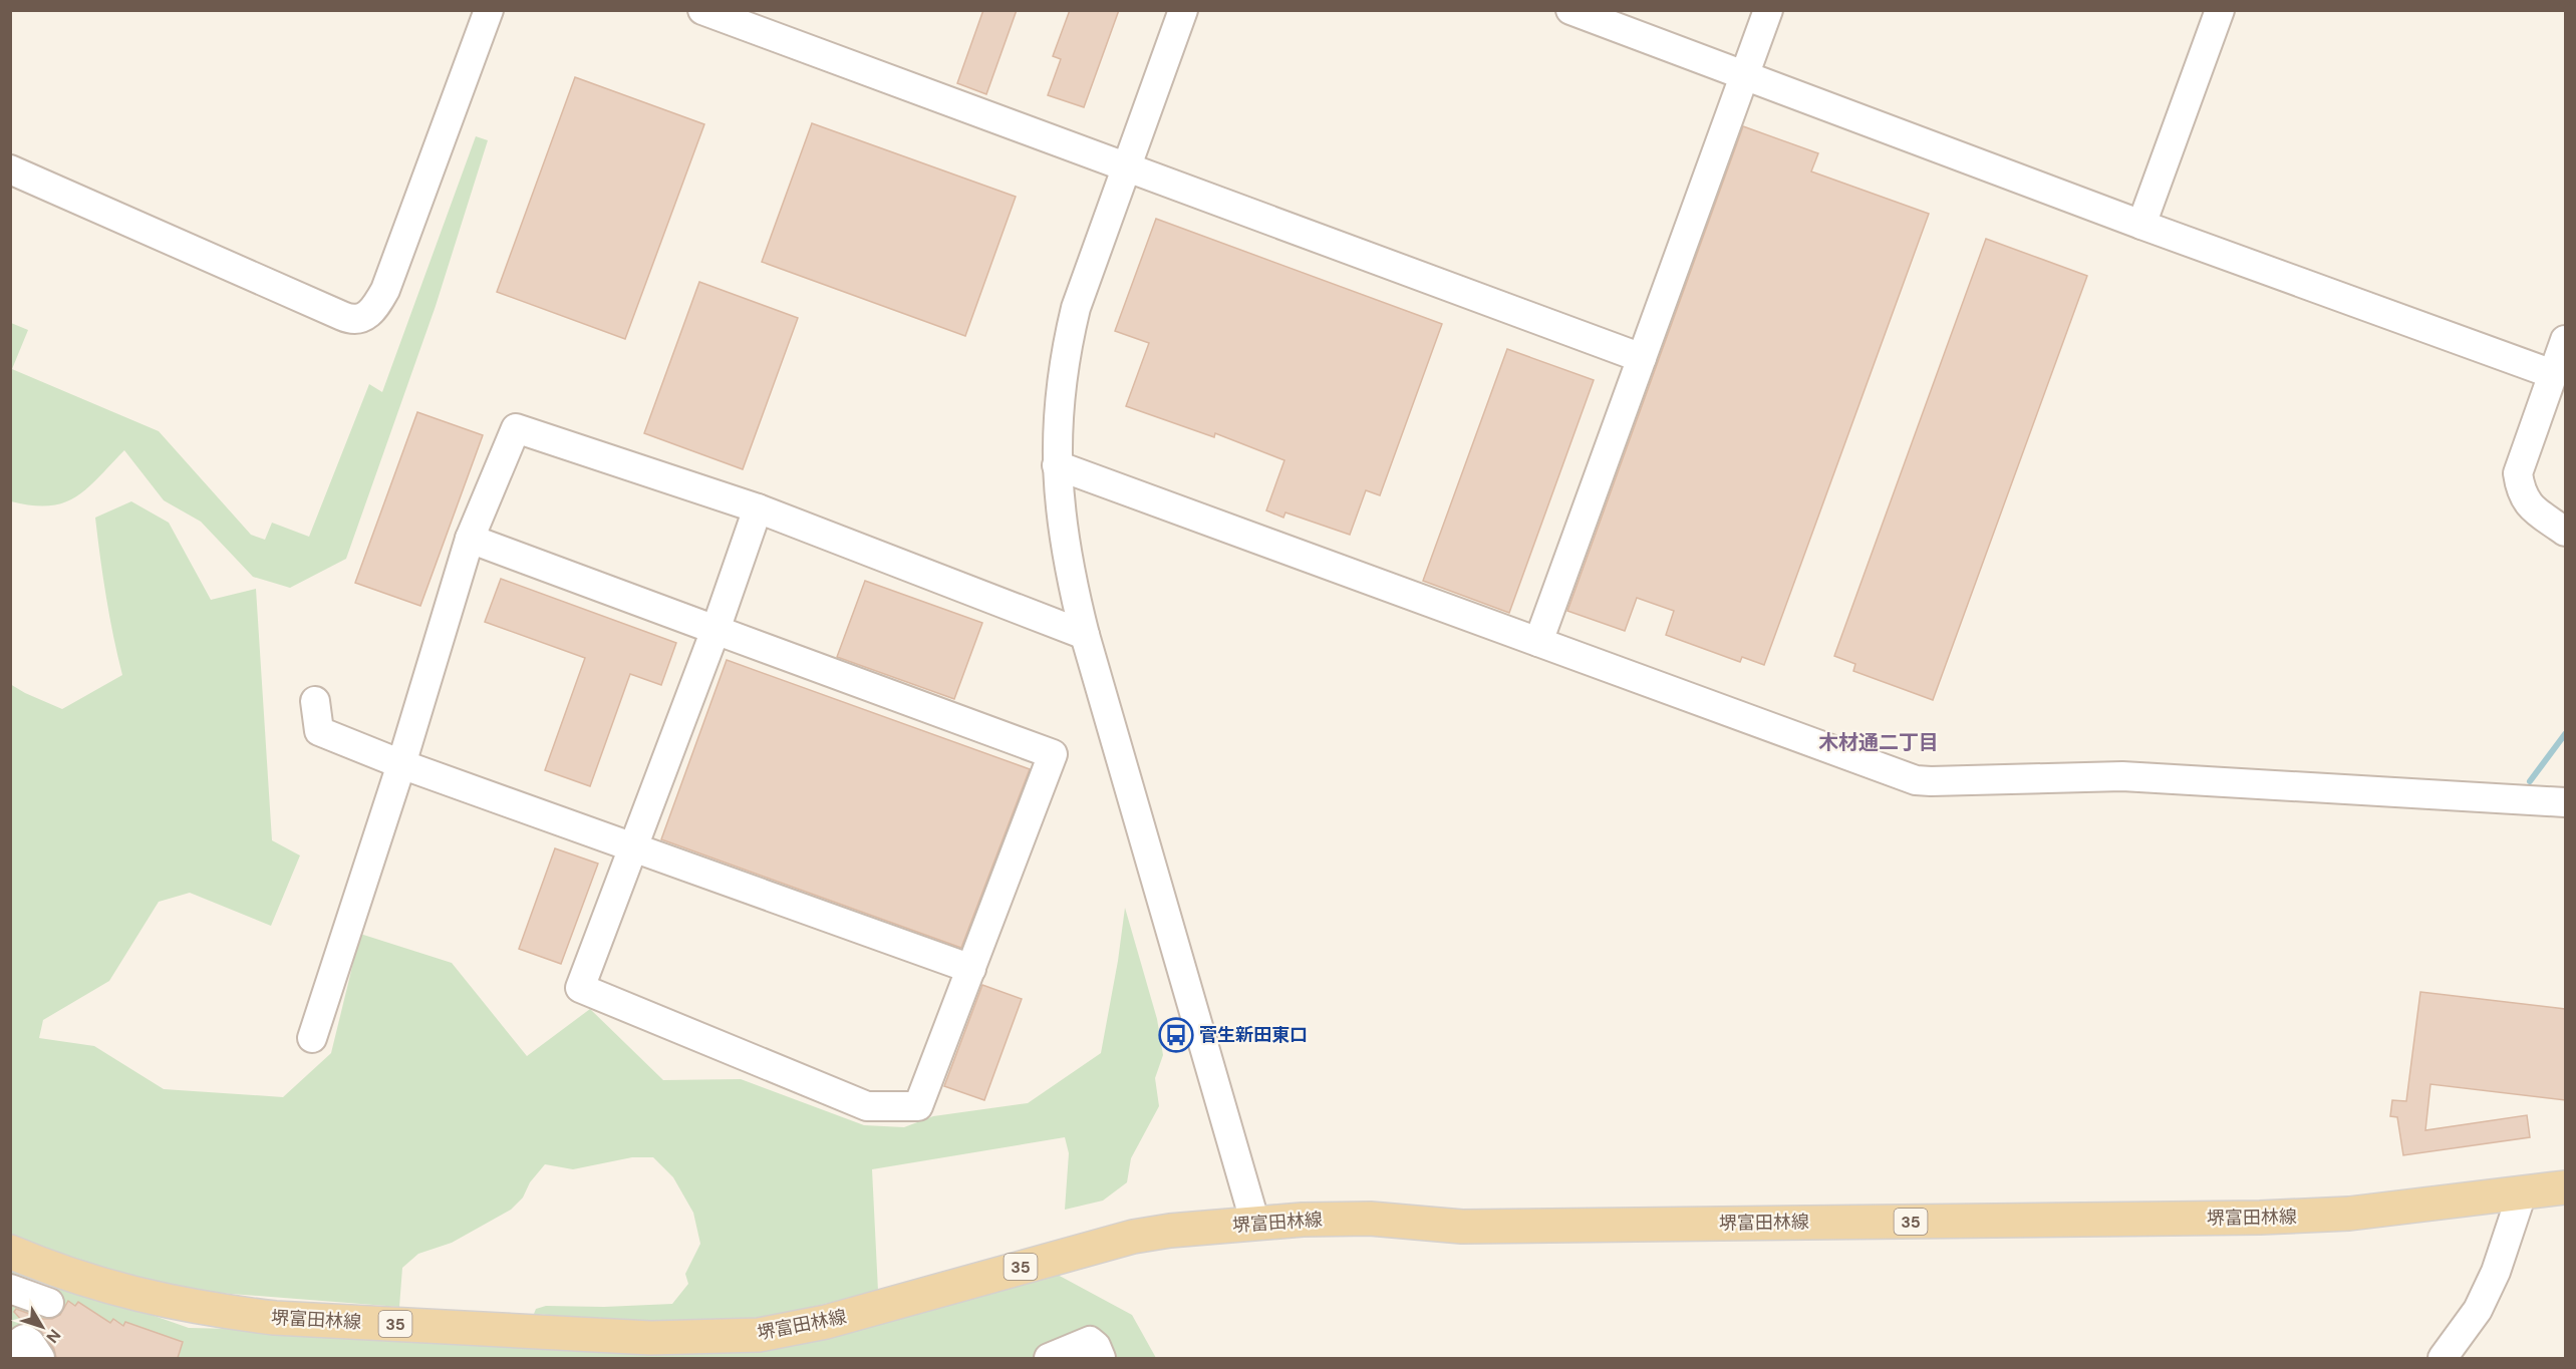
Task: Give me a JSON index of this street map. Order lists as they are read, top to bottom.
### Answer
{
  "streets": {
    "main road": ["堺富田林線", "35"]
  },
  "districts": ["木材通二丁目"],
  "places": {
    "bus stop": ["菅生新田東口"]
  },
  "north": "bottom right"
}
